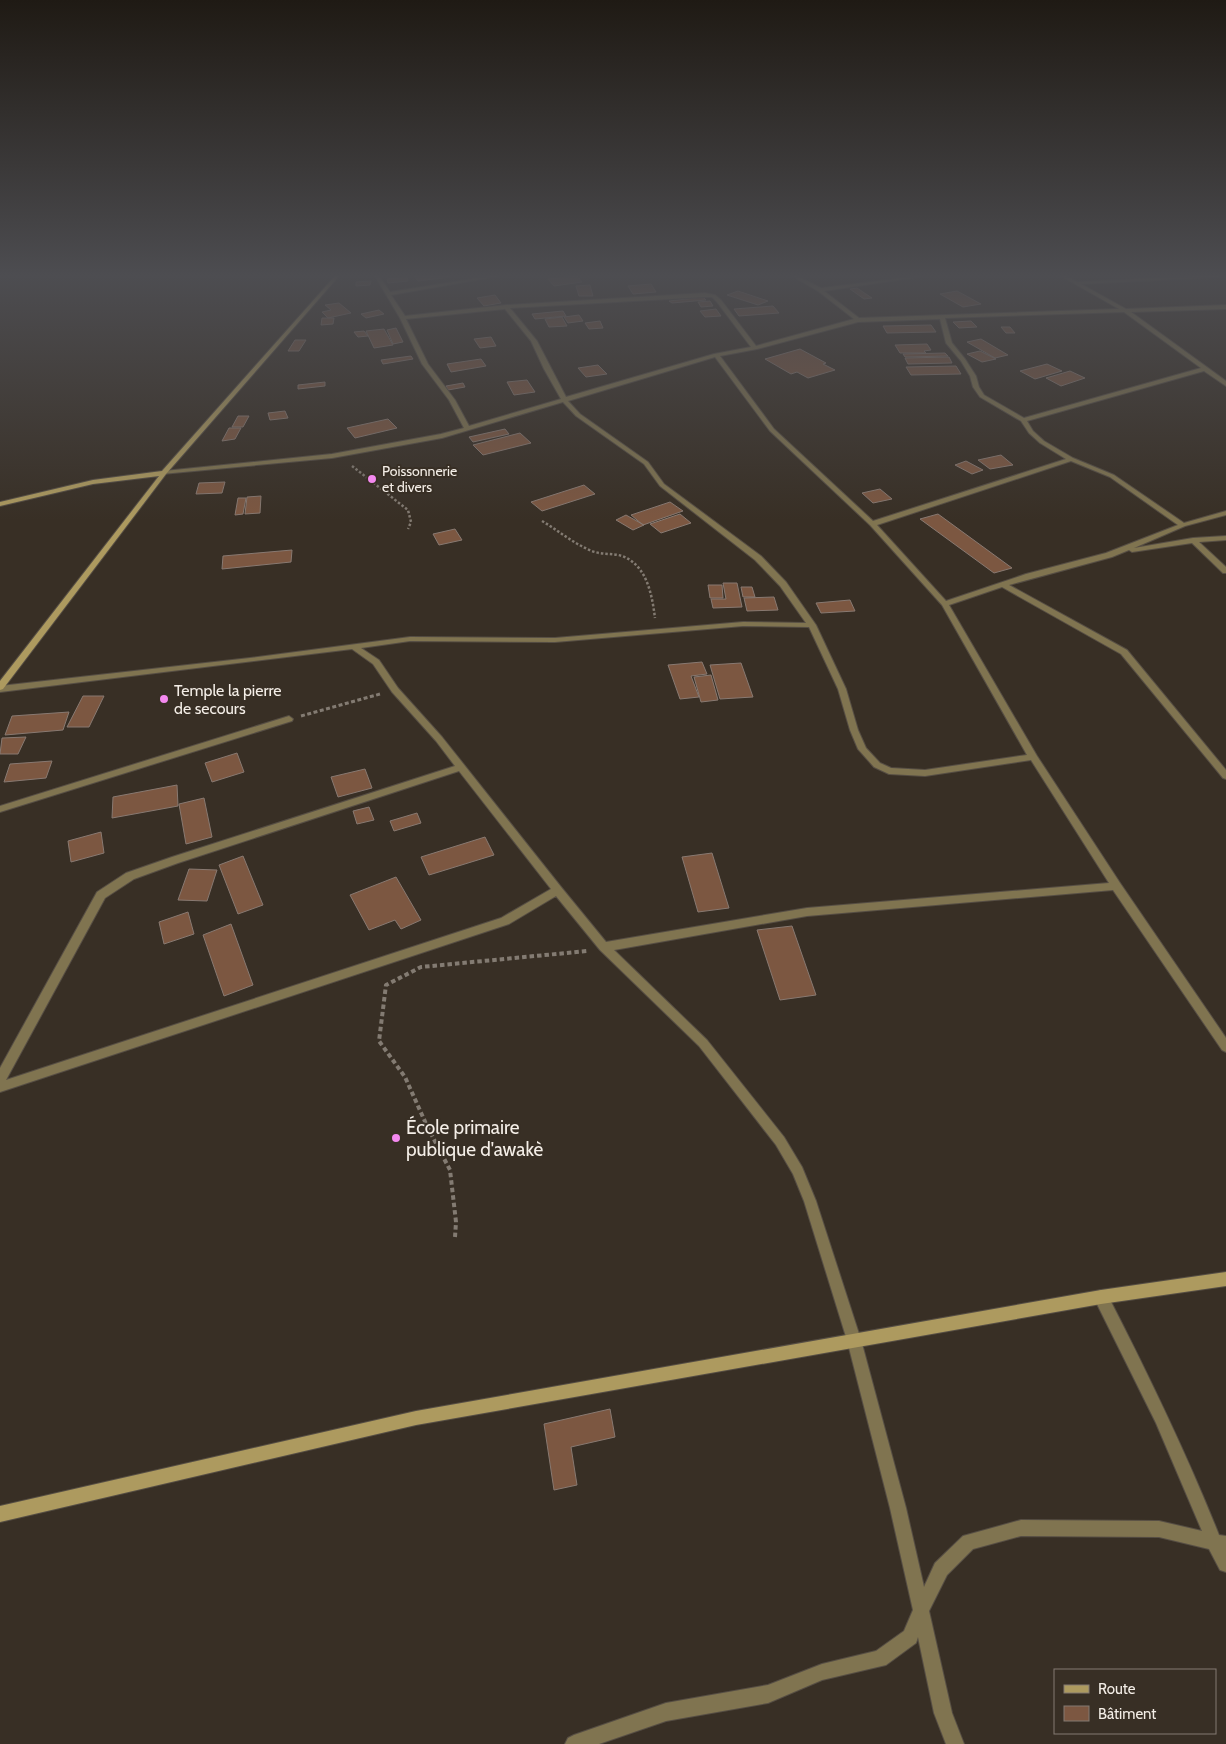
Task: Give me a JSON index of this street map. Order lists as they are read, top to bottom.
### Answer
{
  "places": ["Poissonnerie et divers", "Temple la pierre de secours", "École primaire publique d'awakè"],
  "legend": ["Route", "Bâtiment"]
}
